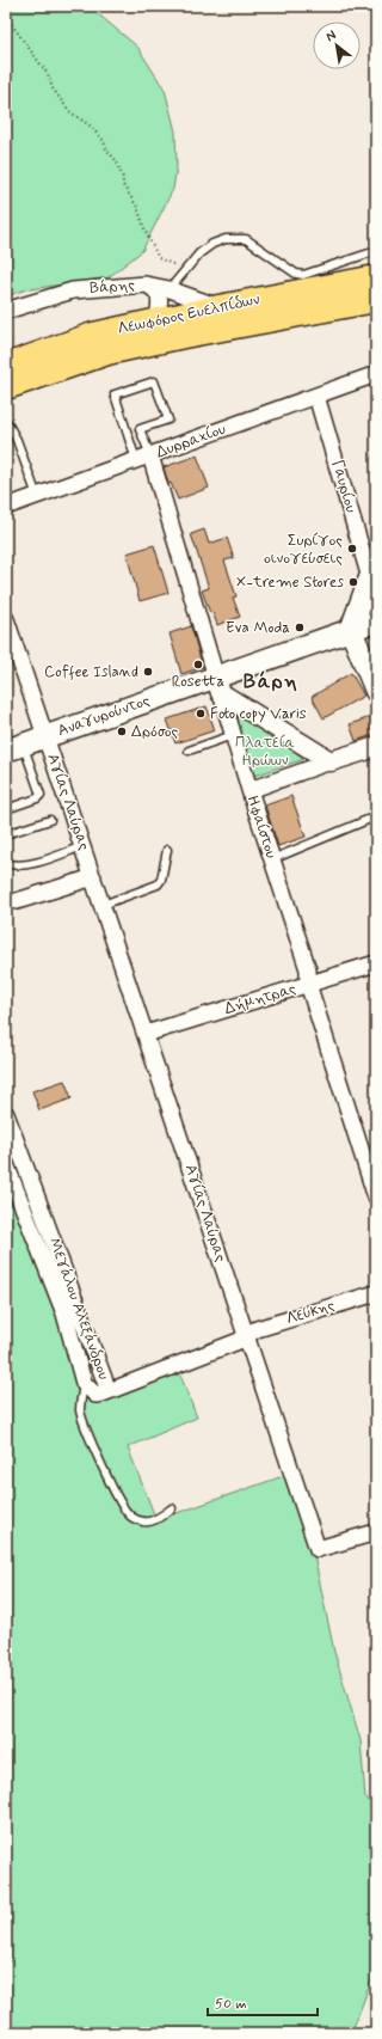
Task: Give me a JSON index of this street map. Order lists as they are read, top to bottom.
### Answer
{
  "streets": {
    "main road": ["Λεωφόρος Ευελπίδων", "Αναγυρούντος"],
    "street": [
      "Βάρης",
      "Δυρραχίου",
      "Γαυρίου",
      "Αγίας Λαύρας",
      "Ηφαίστου",
      "Δήμητρας",
      "Μεγάλου Αλεξάνδρου",
      "Λεύκης"
    ]
  },
  "crossings": [
    ["Βάρης", "Λεωφόρος Ευελπίδων"],
    ["Δυρραχίου", "Γαυρίου"],
    ["Δυρραχίου", "Ηφαίστου"],
    ["Αναγυρούντος", "Αγίας Λαύρας"],
    ["Αναγυρούντος", "Ηφαίστου"],
    ["Αγίας Λαύρας", "Δήμητρας"],
    ["Αγίας Λαύρας", "Μεγάλου Αλεξάνδρου"],
    ["Αγίας Λαύρας", "Λεύκης"],
    ["Ηφαίστου", "Δήμητρας"],
    ["Μεγάλου Αλεξάνδρου", "Λεύκης"]
  ],
  "districts": ["Βάρη"],
  "parks": ["Πλατεία Ηρώων"],
  "places": [
    "Συρίγος οινογεύσεις",
    "X-treme Stores",
    "Eva Moda",
    "Rosetta",
    "Coffee Island",
    "Foto copy Varis",
    "Δρόσος"
  ],
  "scale_bar": "50 m",
  "north": "top left"
}
